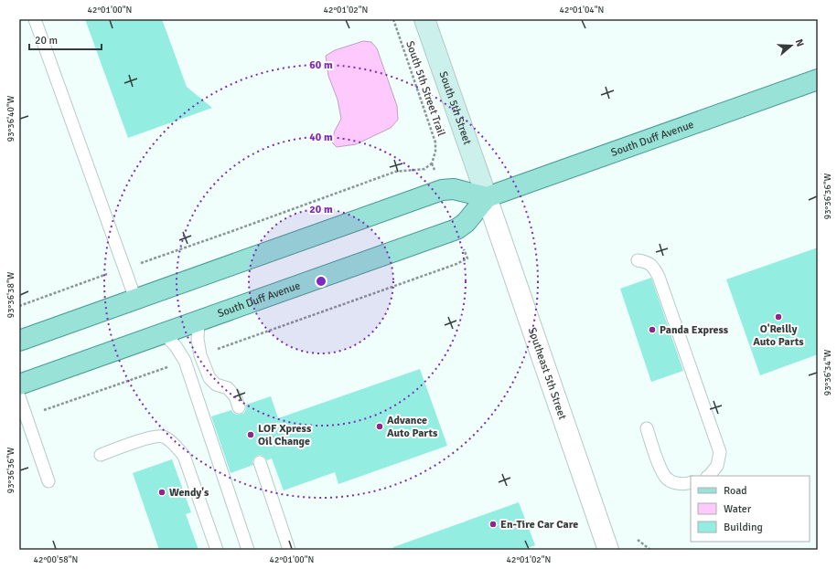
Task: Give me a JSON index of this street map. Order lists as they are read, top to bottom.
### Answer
{
  "streets": {
    "main road": ["South Duff Avenue"],
    "street": ["South 5th Street", "Southeast 5th Street"],
    "path": ["South 5th Street Trail"]
  },
  "crossings": [
    ["South 5th Street", "South Duff Avenue"],
    ["South 5th Street", "Southeast 5th Street"],
    ["South Duff Avenue", "Southeast 5th Street"]
  ],
  "places": [
    "O'Reilly Auto Parts",
    "Panda Express",
    "Advance Auto Parts",
    "LOF Xpress Oil Change",
    "Wendy's",
    "En-Tire Car Care"
  ],
  "legend": ["Road", "Water", "Building"],
  "scale_bar": "20 m",
  "north": "right",
  "coordinates": [
    "42°01'00\"N",
    "42°01'02\"N",
    "42°01'04\"N",
    "93°36'40\"W",
    "93°36'36\"W",
    "93°36'38\"W",
    "93°36'34\"W",
    "42°00'58\"N"
  ],
  "rings": ["60 m", "40 m", "20 m"]
}
